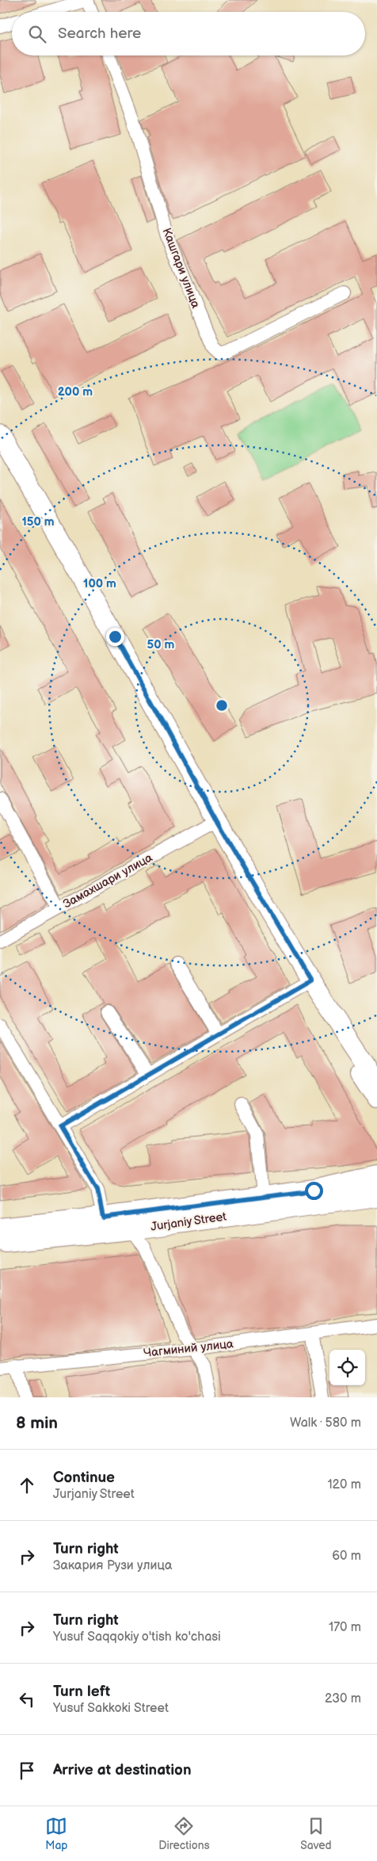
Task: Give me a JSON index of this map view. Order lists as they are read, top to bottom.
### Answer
{
  "streets": {
    "main road": ["Jurjaniy Street"],
    "street": ["Кашгари улица", "Замахшари улица", "Чагминий улица"]
  },
  "page": {
    "search": "Search here",
    "heading": ["8 min", "Walk · 580 m"],
    "list": [
      ["Continue", "Jurjaniy Street", "120 m"],
      ["Turn right", "Закария Рузи улица", "60 m"],
      ["Turn right", "Yusuf Saqqokiy o'tish ko'chasi", "170 m"],
      ["Turn left", "Yusuf Sakkoki Street", "230 m"],
      "Arrive at destination"
    ],
    "nav": ["Map", "Directions", "Saved"]
  },
  "rings": [
    "200 m",
    "150 m",
    "100 m",
    "50 m"
  ]
}
